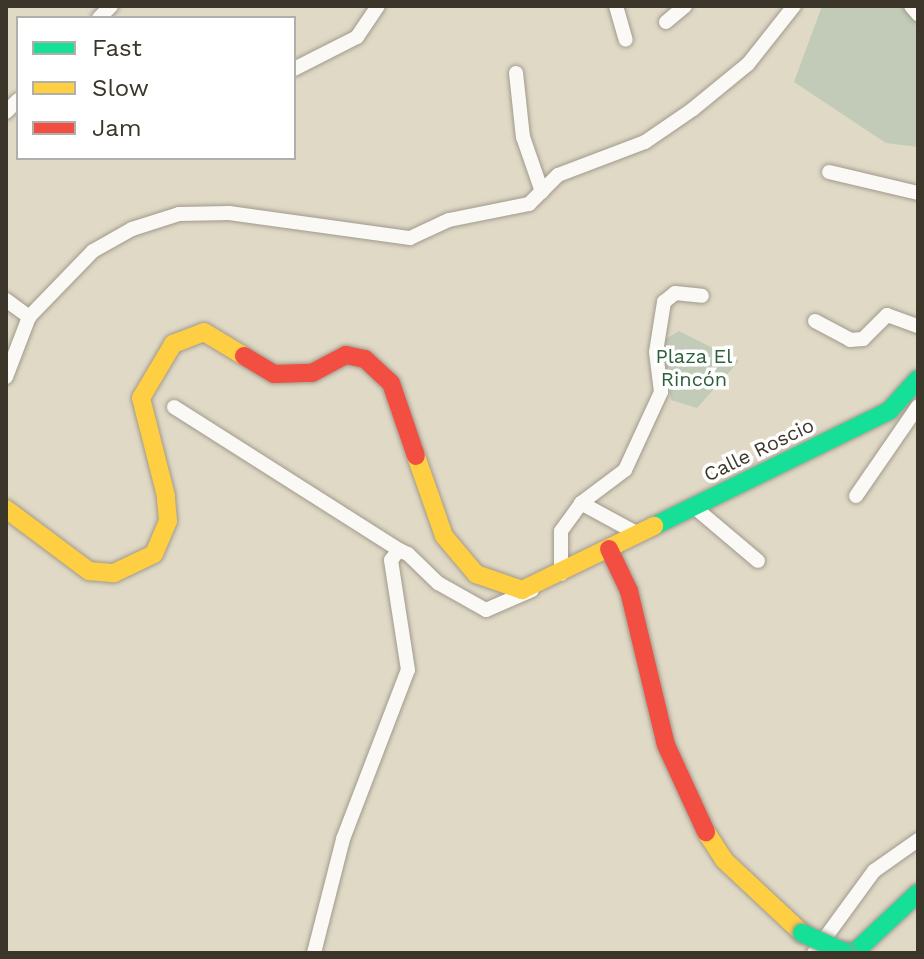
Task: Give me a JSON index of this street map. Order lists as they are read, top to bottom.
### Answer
{
  "streets": {
    "street": ["Calle Roscio"]
  },
  "parks": ["Plaza El Rincón"],
  "legend": ["Fast", "Slow", "Jam"]
}
